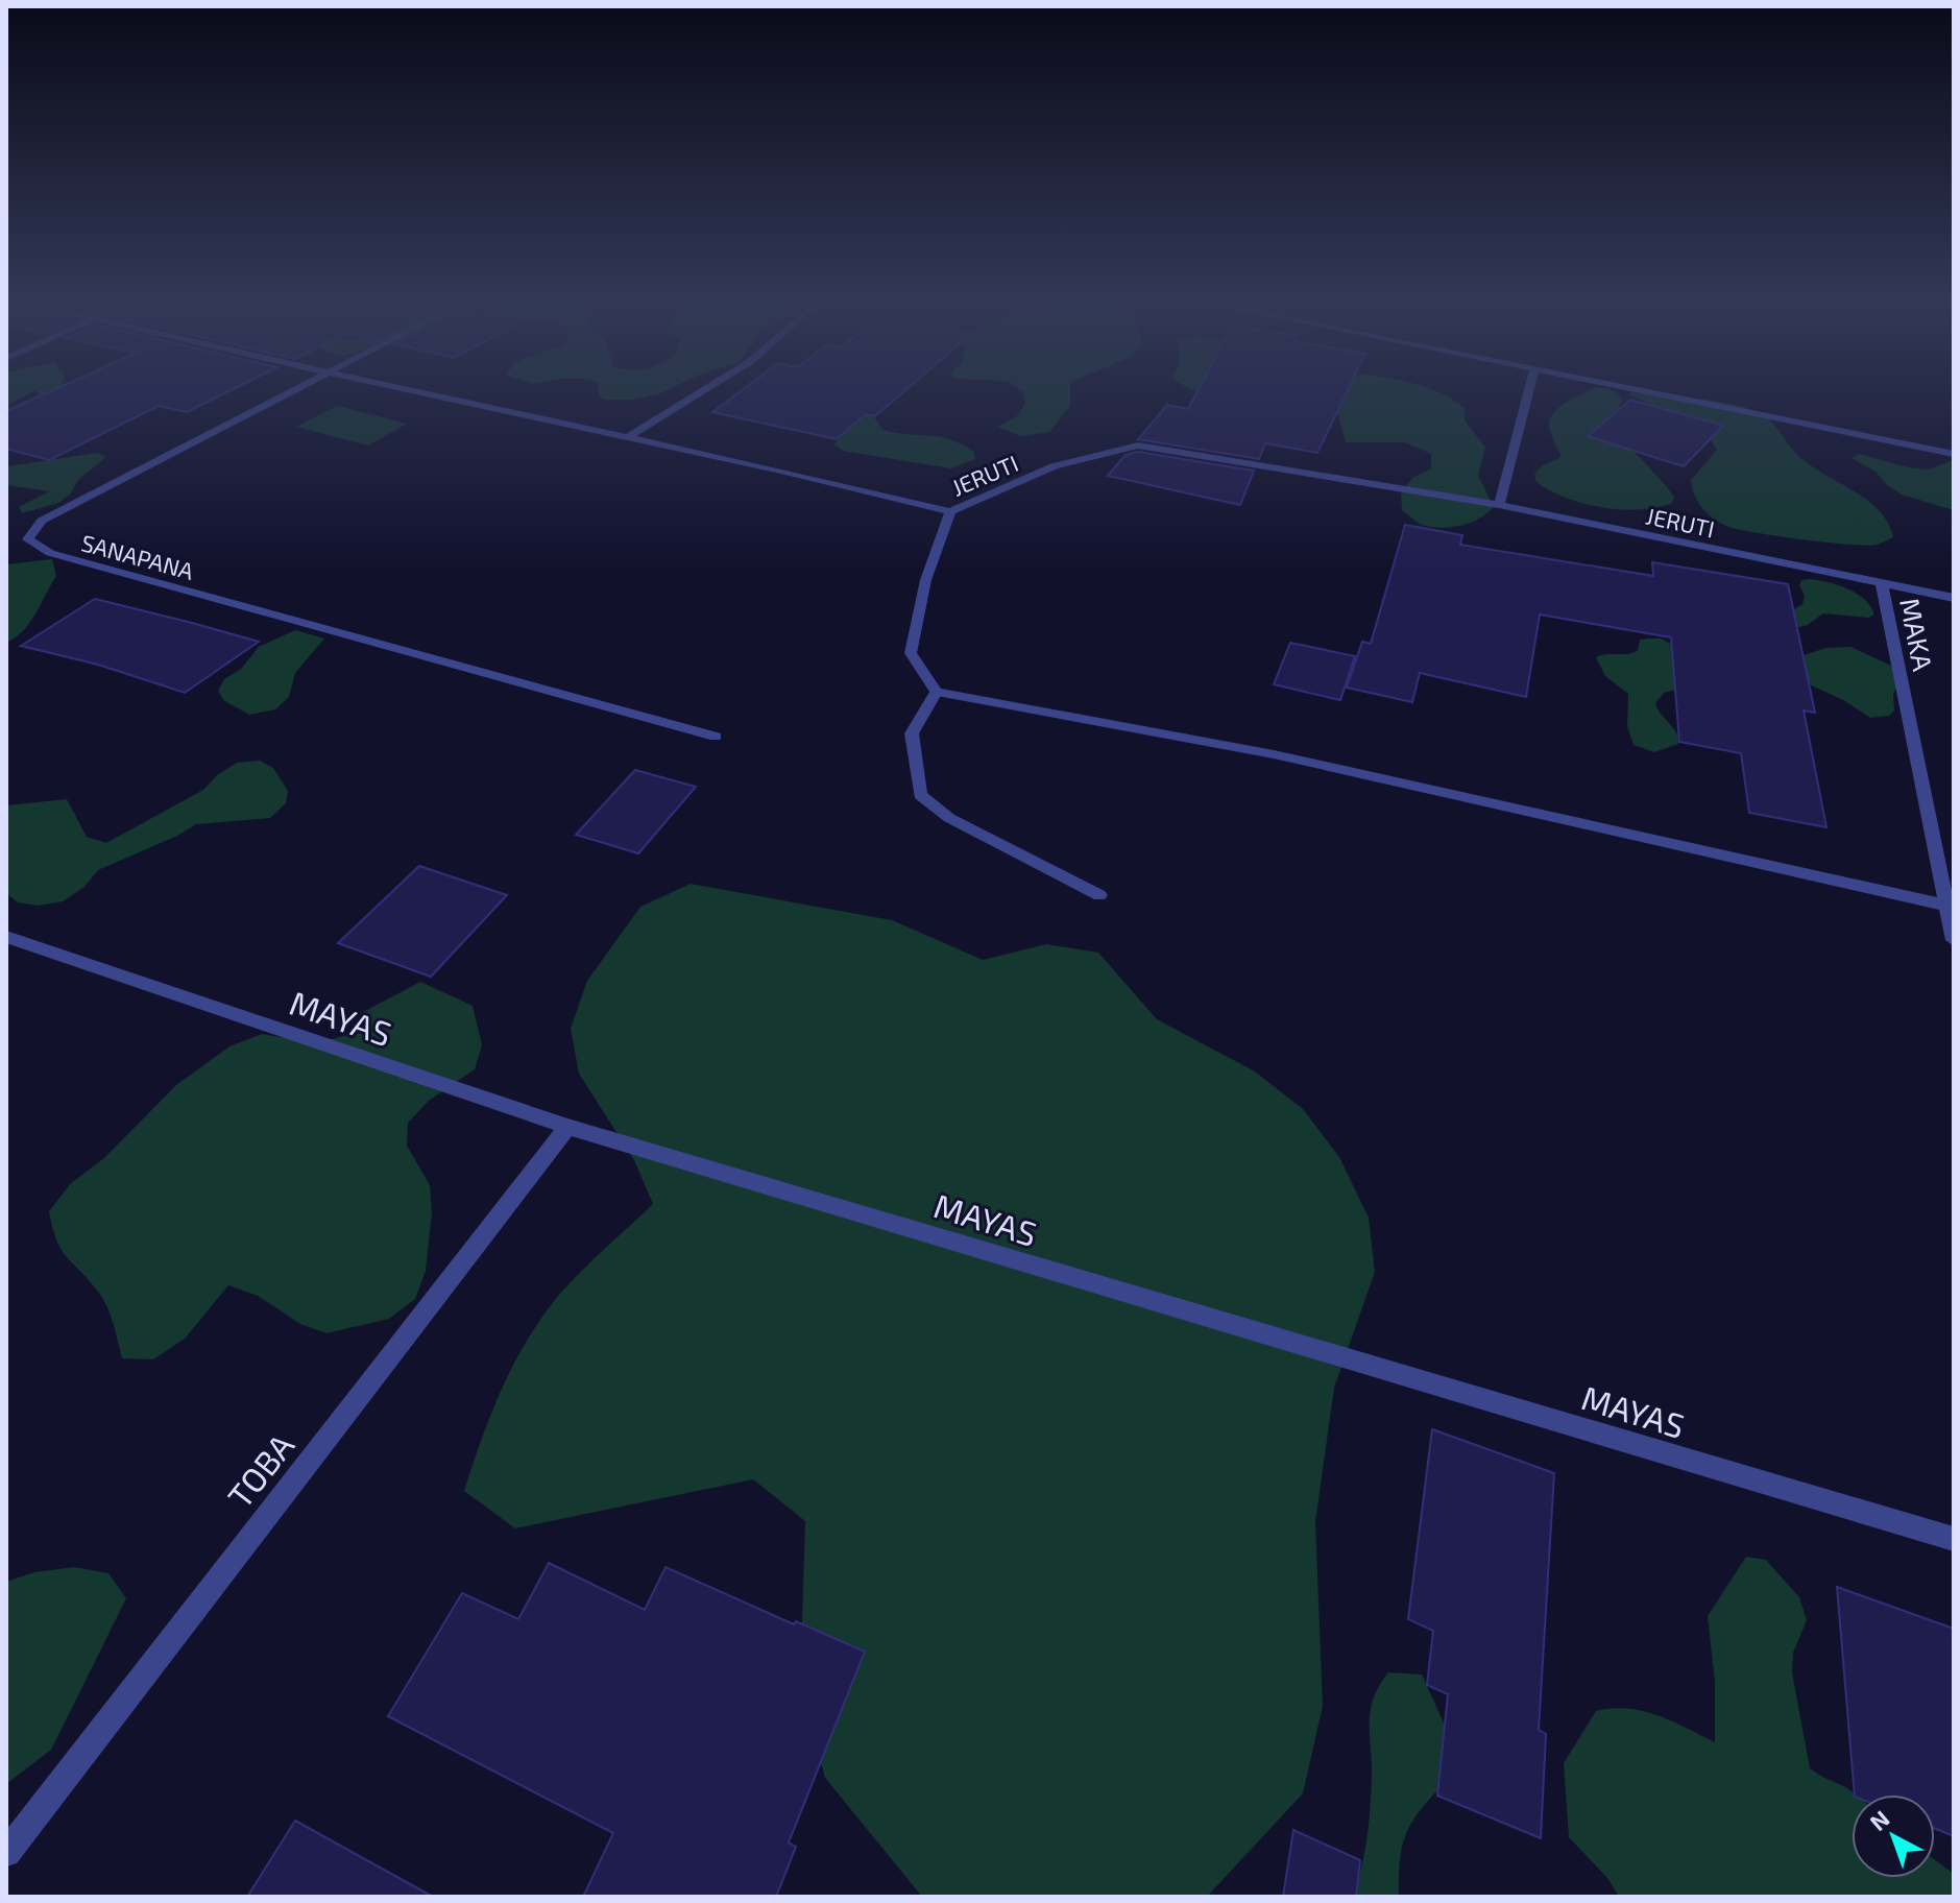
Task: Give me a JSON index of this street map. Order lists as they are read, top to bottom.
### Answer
{
  "streets": {
    "street": [
      "JERUTI",
      "SANAPANA",
      "MAKA",
      "MAYAS",
      "TOBA"
    ]
  },
  "crossings": [
    ["JERUTI", "MAKA"],
    ["MAYAS", "TOBA"]
  ],
  "north": "top left"
}
